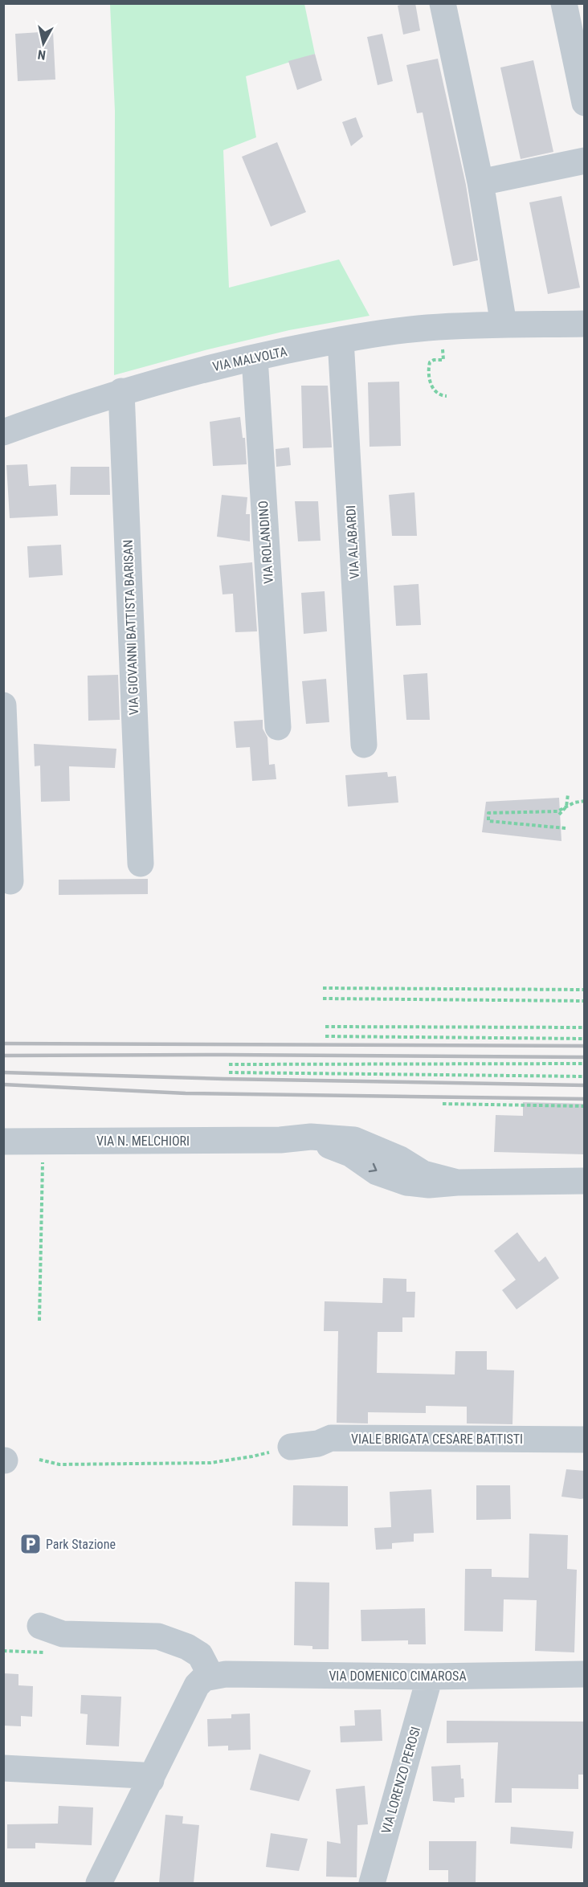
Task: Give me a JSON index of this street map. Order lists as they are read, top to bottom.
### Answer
{
  "streets": {
    "street": [
      "VIA MALVOLTA",
      "VIA ROLANDINO",
      "VIA ALABARDI",
      "VIA GIOVANNI BATTISTA BARISAN",
      "VIA N. MELCHIORI",
      "VIALE BRIGATA CESARE BATTISTI",
      "VIA DOMENICO CIMAROSA",
      "VIA LORENZO PEROSI"
    ]
  },
  "crossings": [
    ["VIA MALVOLTA", "VIA ROLANDINO"],
    ["VIA MALVOLTA", "VIA ALABARDI"],
    ["VIA MALVOLTA", "VIA GIOVANNI BATTISTA BARISAN"],
    ["VIA DOMENICO CIMAROSA", "VIA LORENZO PEROSI"]
  ],
  "places": {
    "parking": ["Park Stazione"]
  },
  "north": "bottom"
}
